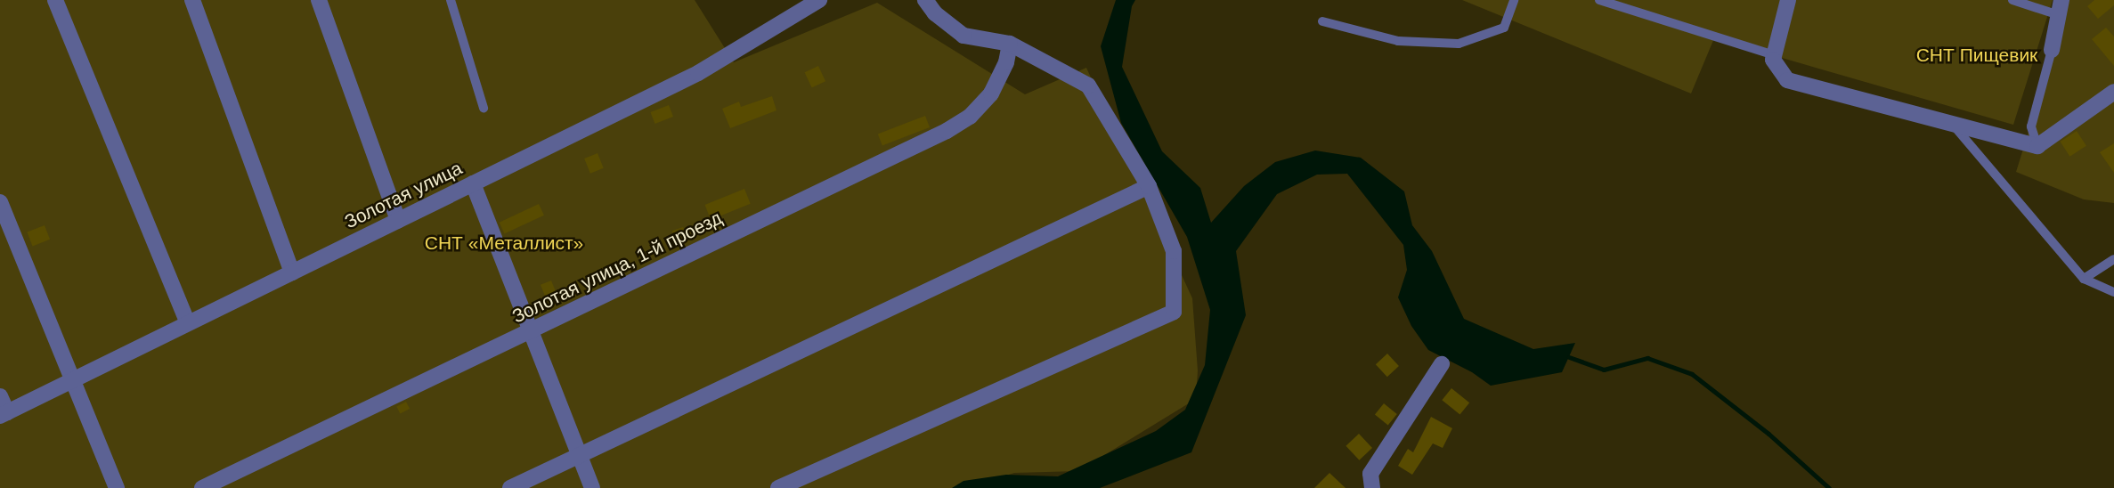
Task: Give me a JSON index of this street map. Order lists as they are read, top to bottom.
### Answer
{
  "streets": {
    "street": ["Золотая улица", "Золотая улица, 1-й проезд"]
  },
  "parks": ["СНТ Пищевик", "СНТ «Металлист»"]
}
